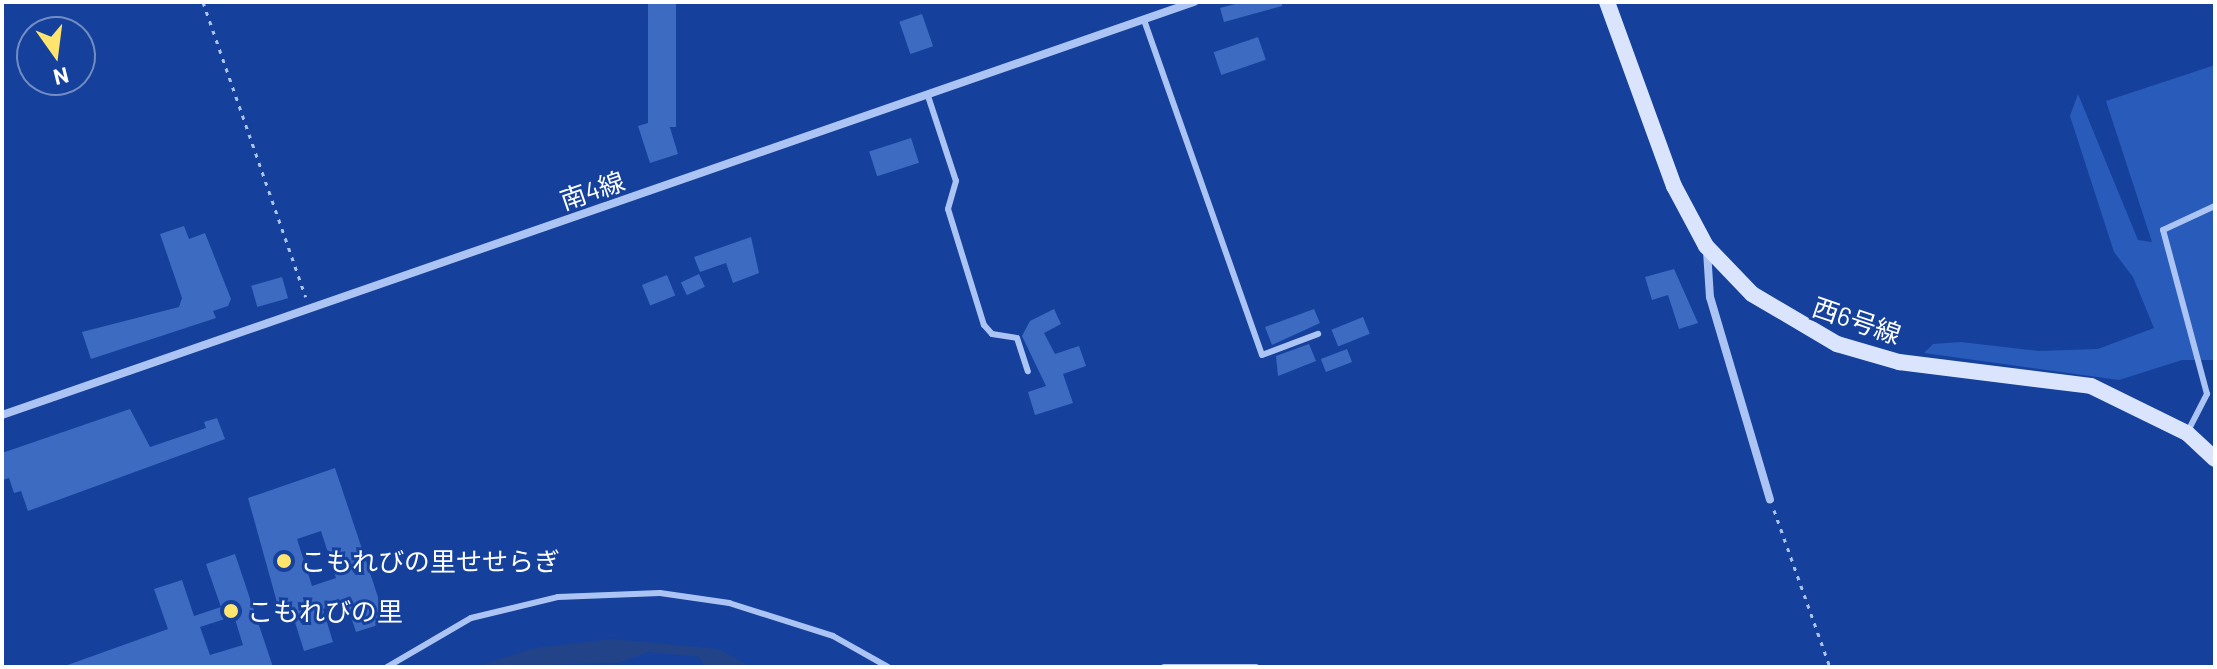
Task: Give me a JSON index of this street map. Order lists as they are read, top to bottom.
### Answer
{
  "streets": {
    "street": ["南4線", "西6号線"]
  },
  "places": ["こもれびの里せせらぎ", "こもれびの里"],
  "north": "bottom"
}
